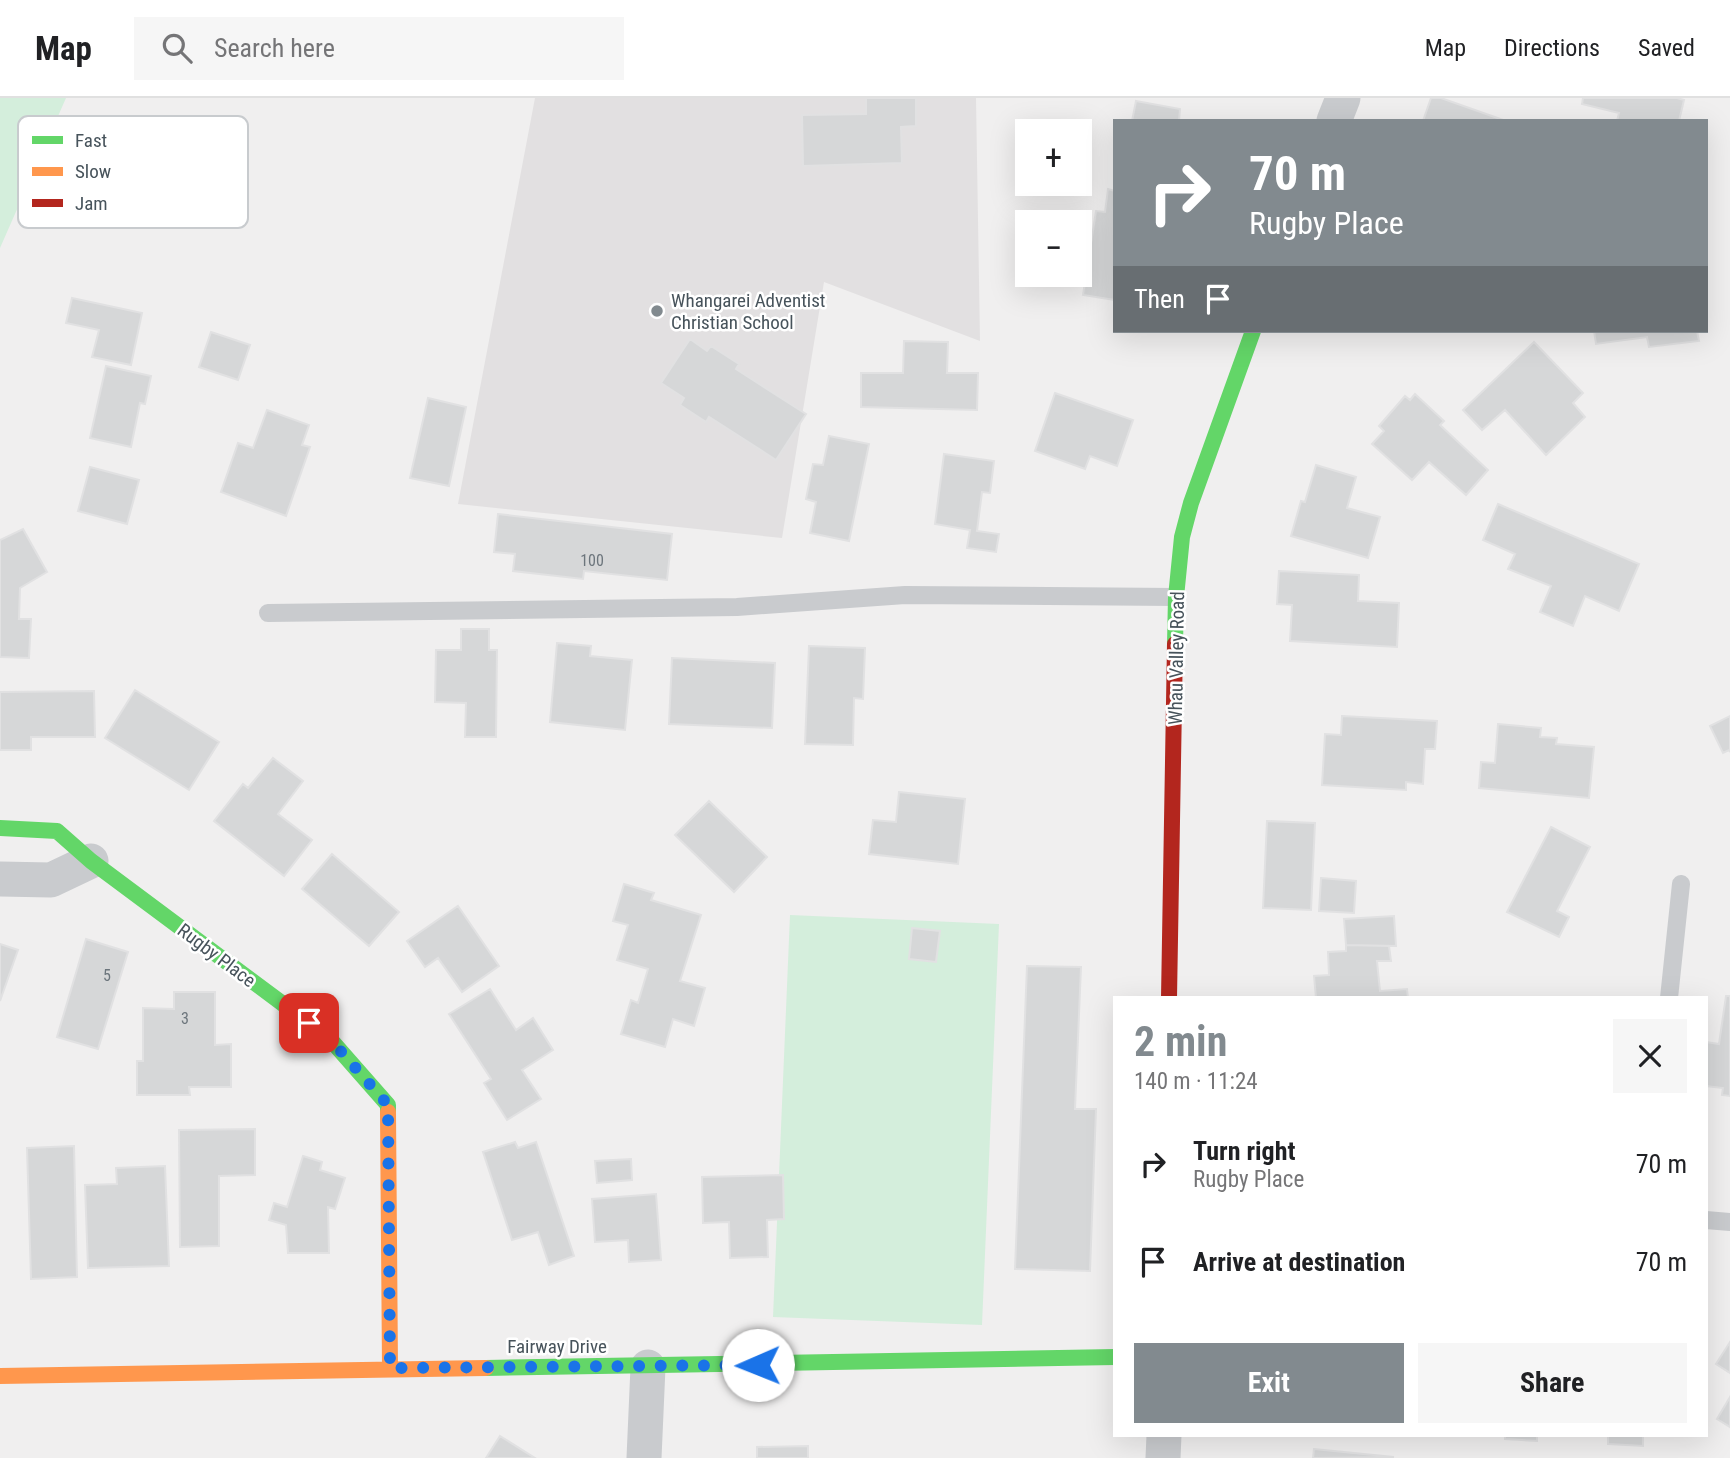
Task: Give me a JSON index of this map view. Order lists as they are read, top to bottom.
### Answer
{
  "streets": {
    "street": ["Whau Valley Road", "Rugby Place", "Fairway Drive"]
  },
  "crossings": [
    ["Rugby Place", "Fairway Drive"]
  ],
  "places": ["Whangarei Adventist Christian School"],
  "house_numbers": ["100", "5", "3"],
  "legend": ["Fast", "Slow", "Jam"],
  "page": {
    "header": "Map",
    "search": "Search here",
    "nav": ["Map", "Directions", "Saved"],
    "map_buttons": ["+", "−"],
    "turn": ["70 m", "Rugby Place"],
    "then": "Then",
    "heading": ["2 min", "140 m · 11:24"],
    "list": [
      {
        "name": "Turn right",
        "note": "Rugby Place",
        "value": "70 m"
      },
      {
        "name": "Arrive at destination",
        "value": "70 m"
      }
    ],
    "buttons": ["Exit", "Share"]
  }
}
